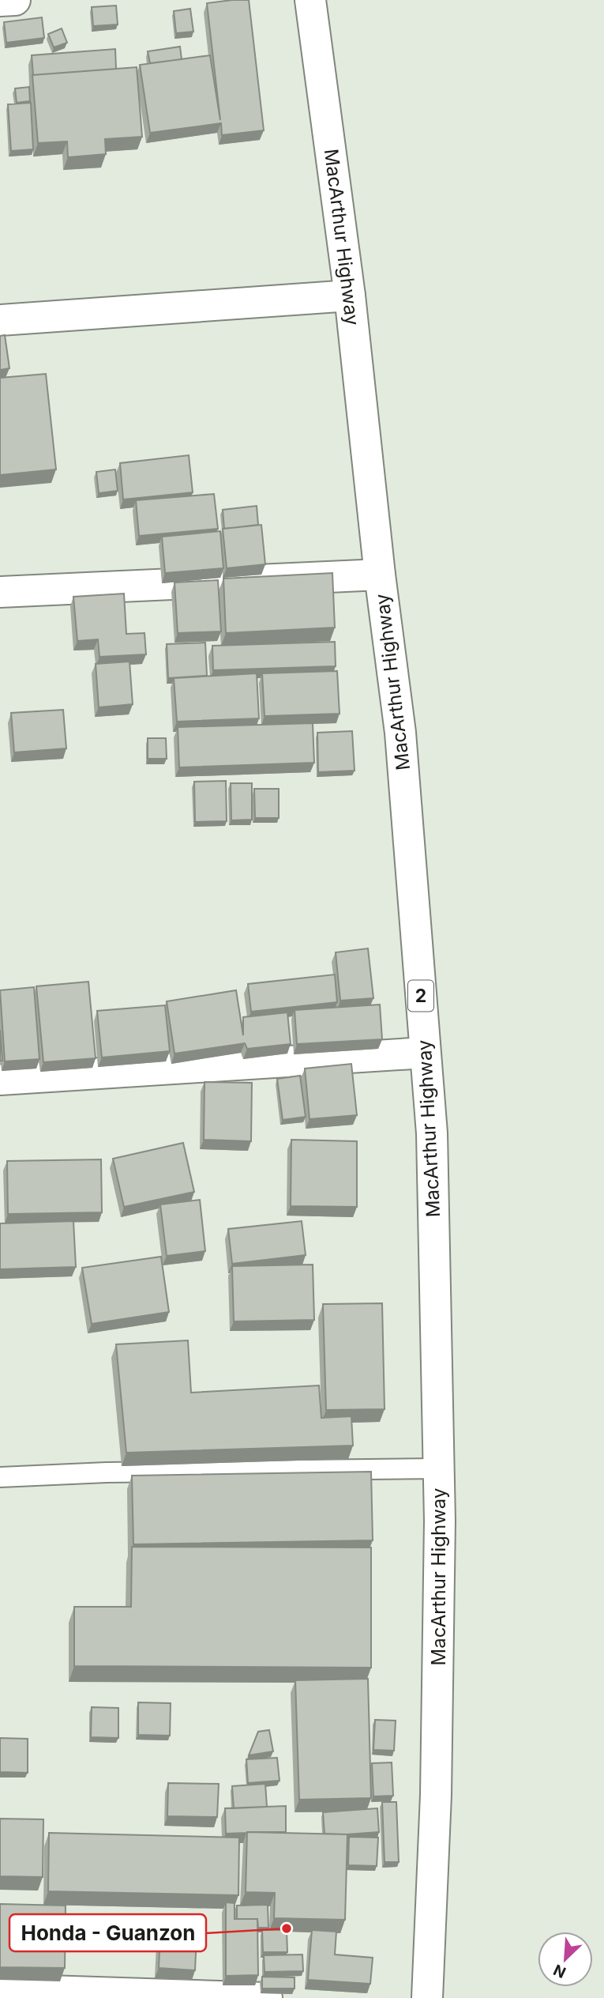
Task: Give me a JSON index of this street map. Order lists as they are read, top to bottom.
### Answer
{
  "streets": {
    "main road": ["MacArthur Highway", "2"]
  },
  "places": ["Honda - Guanzon"],
  "north": "bottom left"
}
